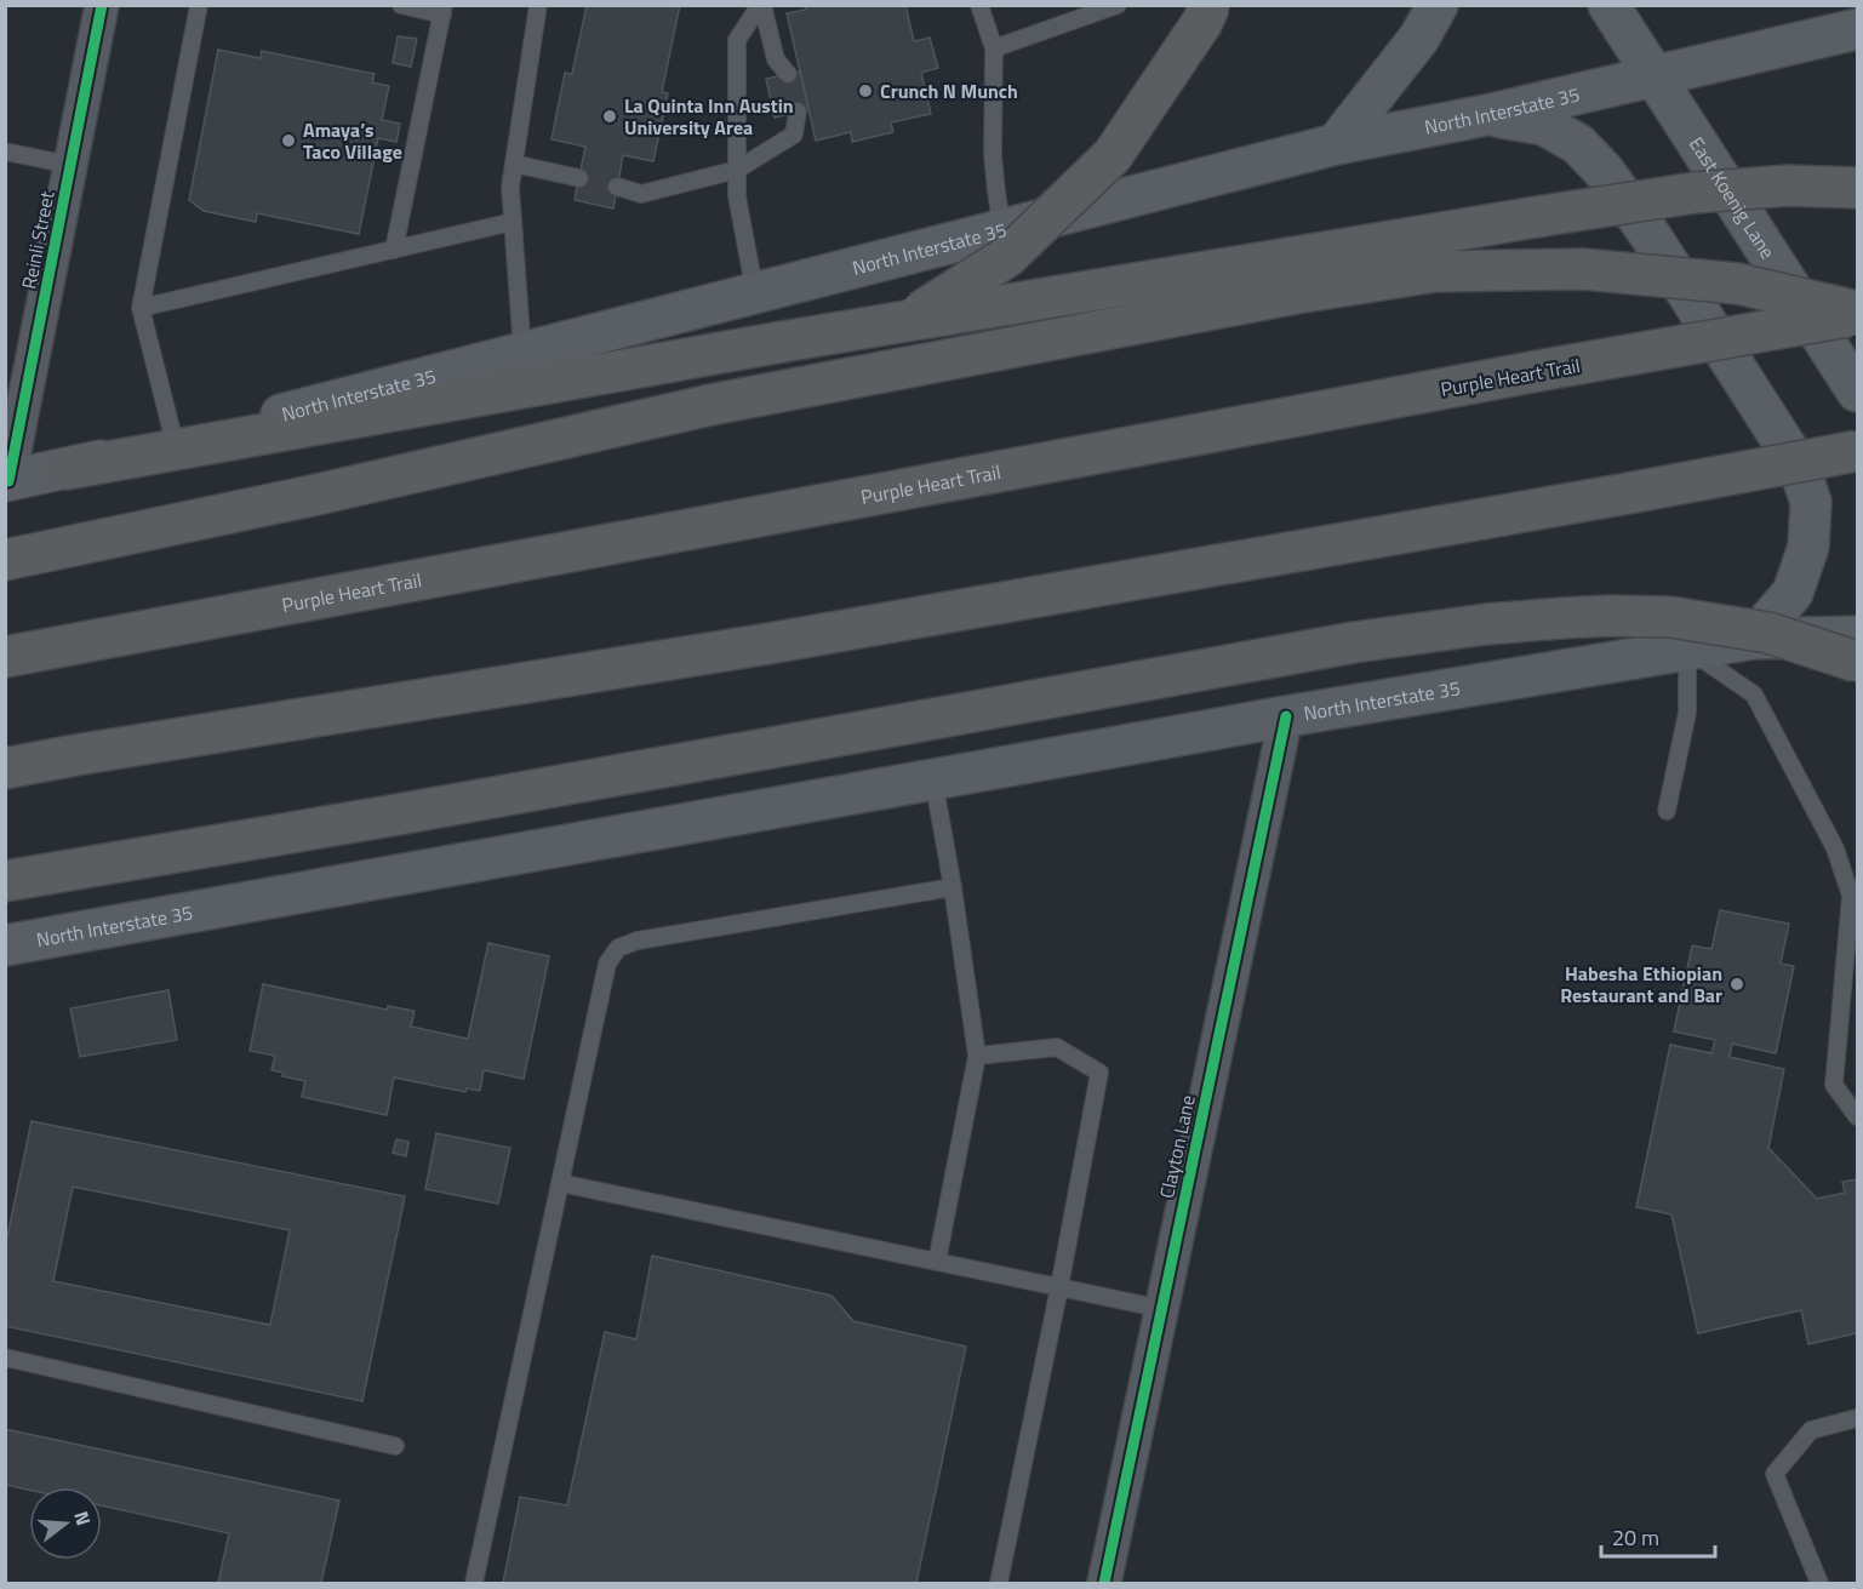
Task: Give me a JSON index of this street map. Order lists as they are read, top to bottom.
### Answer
{
  "streets": {
    "highway": ["Purple Heart Trail"],
    "main road": ["North Interstate 35", "East Koenig Lane"],
    "street": ["Reinli Street", "Clayton Lane"]
  },
  "crossings": [
    ["North Interstate 35", "East Koenig Lane"],
    ["North Interstate 35", "Reinli Street"],
    ["North Interstate 35", "Clayton Lane"]
  ],
  "places": [
    "Crunch N Munch",
    "La Quinta Inn Austin University Area",
    "Amaya’s Taco Village",
    "Habesha Ethiopian Restaurant and Bar"
  ],
  "scale_bar": "20 m",
  "north": "right"
}
